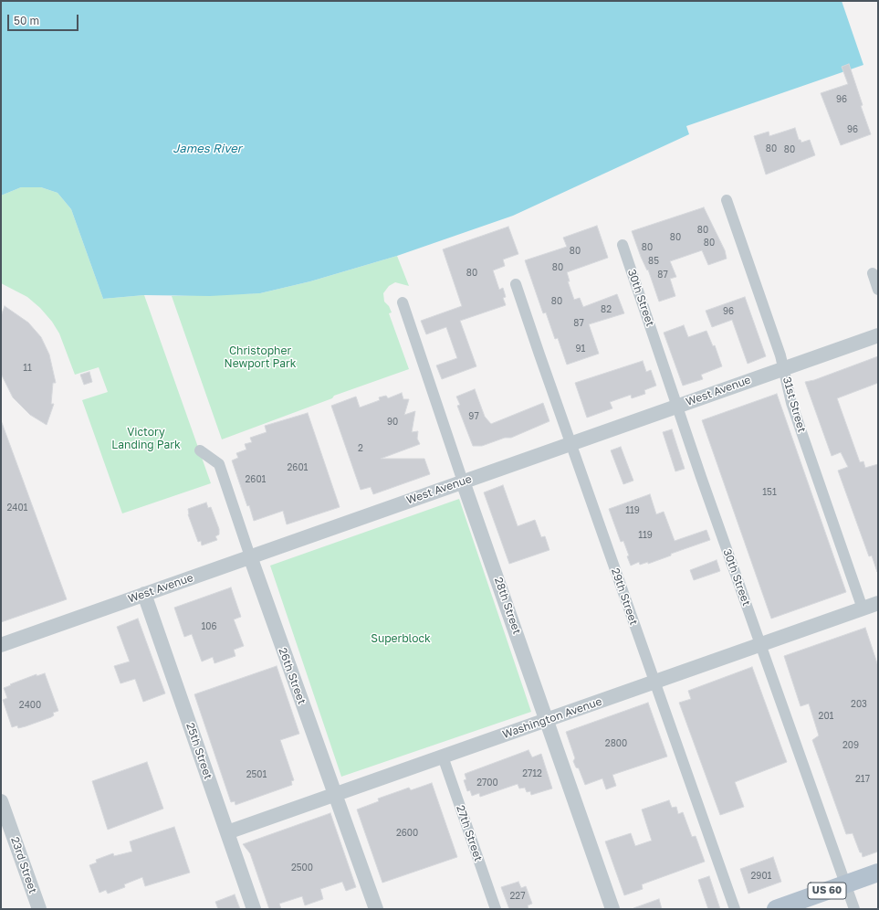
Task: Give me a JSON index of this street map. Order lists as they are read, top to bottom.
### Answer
{
  "streets": {
    "main road": ["US 60"],
    "street": [
      "30th Street",
      "West Avenue",
      "31st Street",
      "29th Street",
      "28th Street",
      "26th Street",
      "Washington Avenue",
      "25th Street",
      "27th Street",
      "23rd Street"
    ]
  },
  "crossings": [
    ["30th Street", "West Avenue"],
    ["30th Street", "Washington Avenue"],
    ["30th Street", "US 60"],
    ["West Avenue", "31st Street"],
    ["West Avenue", "29th Street"],
    ["West Avenue", "28th Street"],
    ["West Avenue", "26th Street"],
    ["West Avenue", "25th Street"],
    ["31st Street", "Washington Avenue"],
    ["29th Street", "Washington Avenue"],
    ["28th Street", "Washington Avenue"],
    ["26th Street", "Washington Avenue"],
    ["Washington Avenue", "25th Street"],
    ["Washington Avenue", "27th Street"]
  ],
  "water": ["James River"],
  "parks": ["Christopher Newport Park", "Victory Landing Park", "Superblock"],
  "house_numbers": [
    "96",
    "96",
    "80",
    "80",
    "80",
    "80",
    "80",
    "80",
    "80",
    "85",
    "80",
    "80",
    "87",
    "80",
    "82",
    "96",
    "87",
    "91",
    "11",
    "97",
    "90",
    "2",
    "2601",
    "2601",
    "151",
    "2401",
    "119",
    "119",
    "106",
    "203",
    "2400",
    "201",
    "2800",
    "209",
    "2712",
    "2501",
    "217",
    "2700",
    "2600",
    "2500",
    "2901",
    "227"
  ],
  "scale_bar": "50 m"
}
